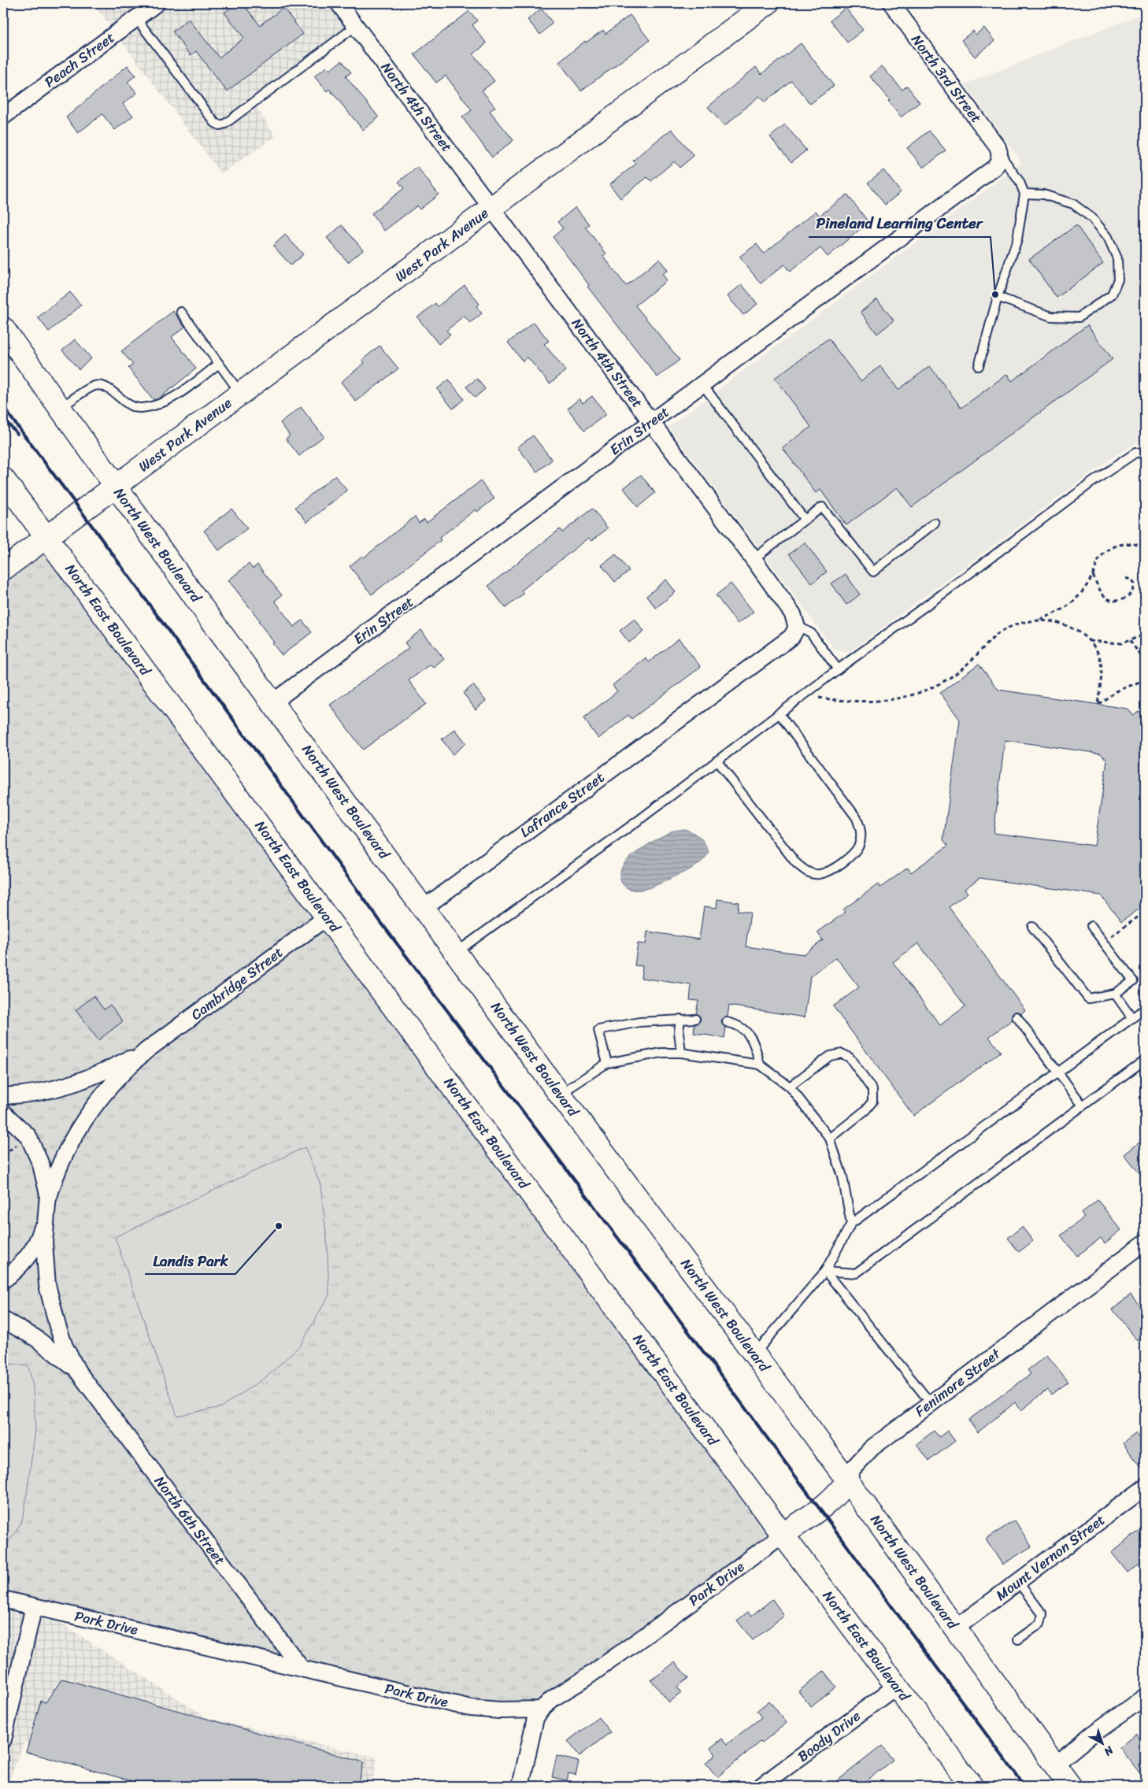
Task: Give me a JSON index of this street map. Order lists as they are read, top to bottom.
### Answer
{
  "streets": {
    "main road": [
      "West Park Avenue",
      "North West Boulevard",
      "North East Boulevard",
      "Fenimore Street"
    ],
    "street": [
      "Peach Street",
      "North 3rd Street",
      "North 4th Street",
      "Erin Street",
      "Lafrance Street",
      "Cambridge Street",
      "North 6th Street",
      "Mount Vernon Street",
      "Park Drive",
      "Boody Drive"
    ]
  },
  "crossings": [
    ["North 3rd Street", "Erin Street"],
    ["North 4th Street", "West Park Avenue"],
    ["North 4th Street", "Erin Street"],
    ["North 4th Street", "Lafrance Street"],
    ["West Park Avenue", "North West Boulevard"],
    ["West Park Avenue", "North East Boulevard"],
    ["Erin Street", "North West Boulevard"],
    ["North West Boulevard", "Lafrance Street"],
    ["North West Boulevard", "Fenimore Street"],
    ["North West Boulevard", "Mount Vernon Street"],
    ["North East Boulevard", "Cambridge Street"],
    ["North East Boulevard", "Fenimore Street"],
    ["North East Boulevard", "Park Drive"],
    ["North East Boulevard", "Boody Drive"],
    ["Cambridge Street", "North 6th Street"],
    ["Fenimore Street", "Park Drive"],
    ["North 6th Street", "Park Drive"]
  ],
  "places": ["Pineland Learning Center", "Landis Park"],
  "north": "bottom right"
}
